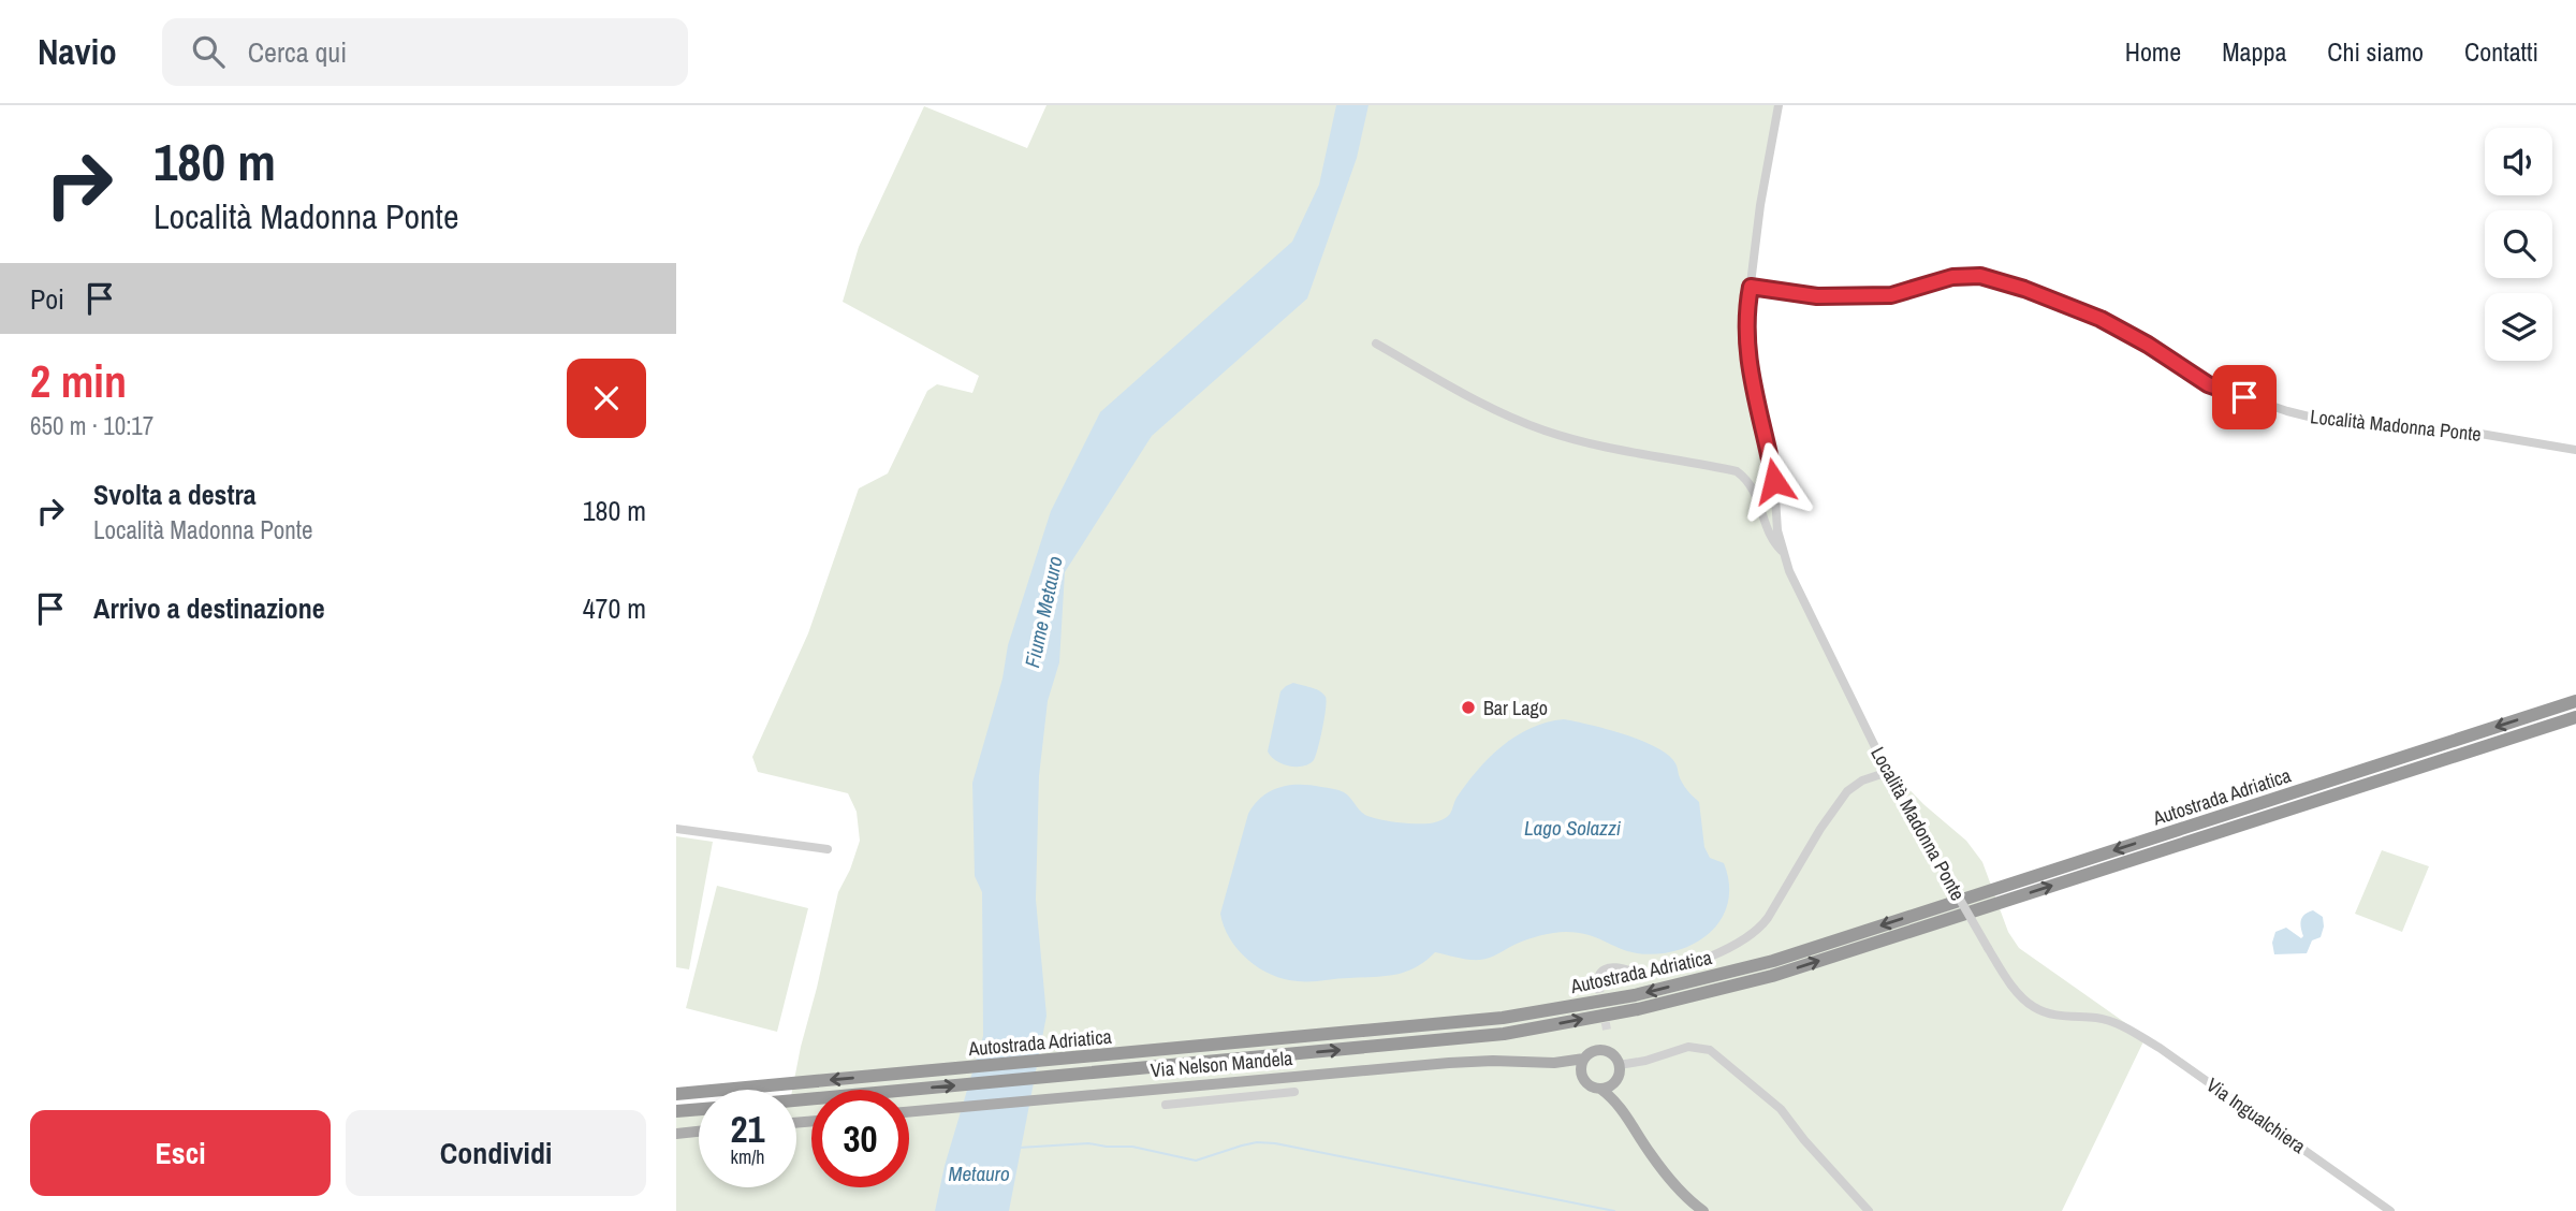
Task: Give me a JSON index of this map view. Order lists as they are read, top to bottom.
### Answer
{
  "streets": {
    "highway": ["Autostrada Adriatica"],
    "main road": ["Via Nelson Mandela"],
    "street": ["Località Madonna Ponte", "Via Ingualchiera"]
  },
  "crossings": [
    ["Località Madonna Ponte", "Via Ingualchiera"]
  ],
  "water": ["Fiume Metauro", "Lago Solazzi", "Metauro"],
  "places": ["Bar Lago"],
  "page": {
    "header": "Navio",
    "search": "Cerca qui",
    "nav": [
      "Home",
      "Mappa",
      "Chi siamo",
      "Contatti"
    ],
    "turn": ["180 m", "Località Madonna Ponte"],
    "then": "Poi",
    "heading": ["2 min", "650 m · 10:17"],
    "list": [
      {
        "name": "Svolta a destra",
        "note": "Località Madonna Ponte",
        "value": "180 m"
      },
      {
        "name": "Arrivo a destinazione",
        "value": "470 m"
      }
    ],
    "speed": "21 km/h",
    "limit": "30",
    "buttons": ["Esci", "Condividi"]
  }
}
